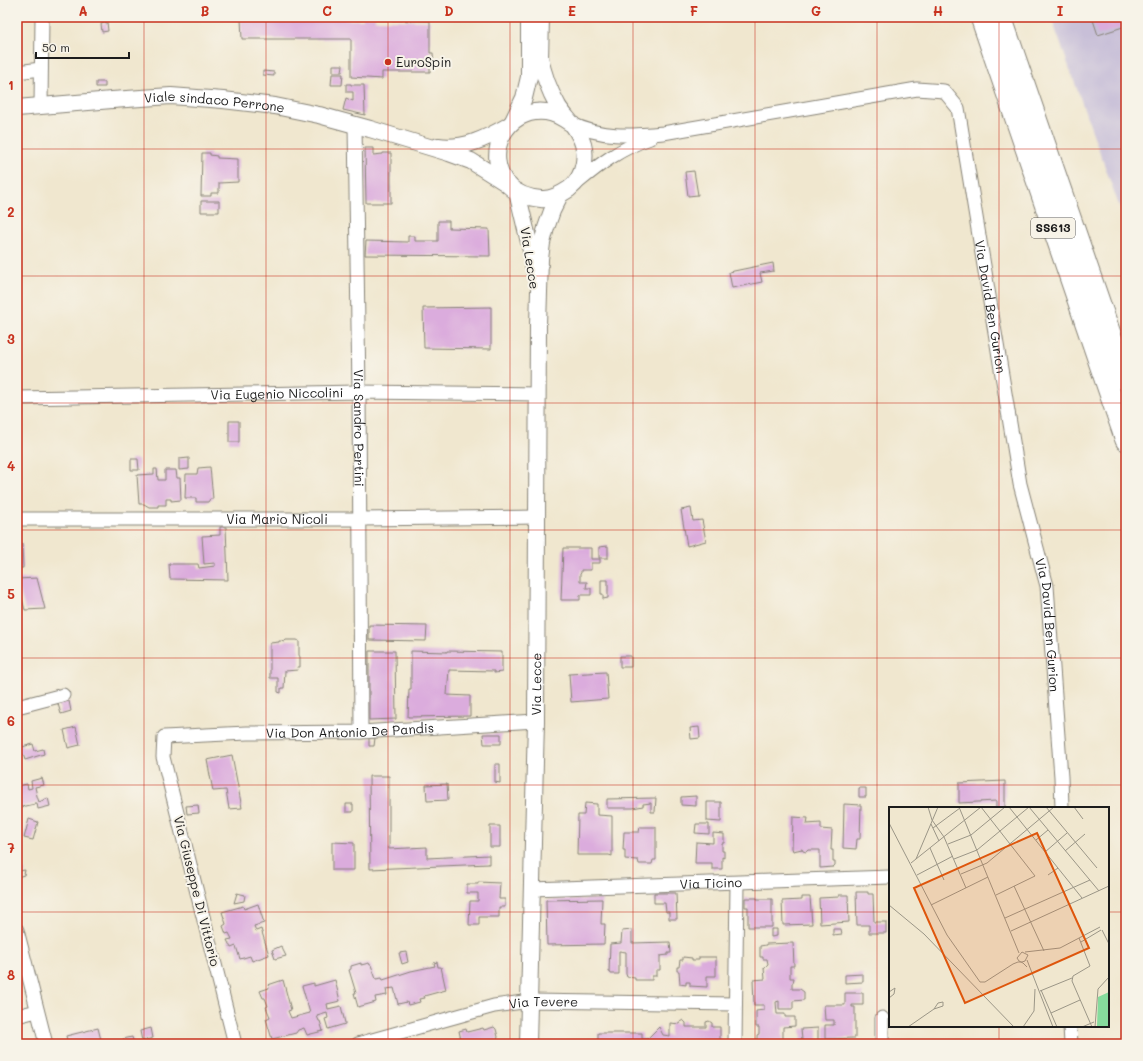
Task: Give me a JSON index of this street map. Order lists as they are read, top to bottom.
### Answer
{
  "streets": {
    "highway": ["SS613"],
    "street": [
      "Viale sindaco Perrone",
      "Via Lecce",
      "Via David Ben Gurion",
      "Via Eugenio Niccolini",
      "Via Sandro Pertini",
      "Via Mario Nicoli",
      "Via Don Antonio De Pandis",
      "Via Ticino",
      "Via Giuseppe Di Vittorio",
      "Via Tevere"
    ]
  },
  "crossings": [
    ["Viale sindaco Perrone", "Via Lecce"],
    ["Viale sindaco Perrone", "Via David Ben Gurion"],
    ["Viale sindaco Perrone", "Via Sandro Pertini"],
    ["Via Lecce", "Via David Ben Gurion"],
    ["Via Lecce", "Via Eugenio Niccolini"],
    ["Via Lecce", "Via Mario Nicoli"],
    ["Via Lecce", "Via Don Antonio De Pandis"],
    ["Via Lecce", "Via Ticino"],
    ["Via Lecce", "Via Tevere"],
    ["Via Eugenio Niccolini", "Via Sandro Pertini"],
    ["Via Sandro Pertini", "Via Mario Nicoli"],
    ["Via Sandro Pertini", "Via Don Antonio De Pandis"],
    ["Via Don Antonio De Pandis", "Via Giuseppe Di Vittorio"]
  ],
  "places": ["EuroSpin"],
  "scale_bar": "50 m",
  "grid": {
    "columns": [
      "A",
      "B",
      "C",
      "D",
      "E",
      "F",
      "G",
      "H",
      "I"
    ],
    "rows": [
      "1",
      "2",
      "3",
      "4",
      "5",
      "6",
      "7",
      "8"
    ]
  }
}
